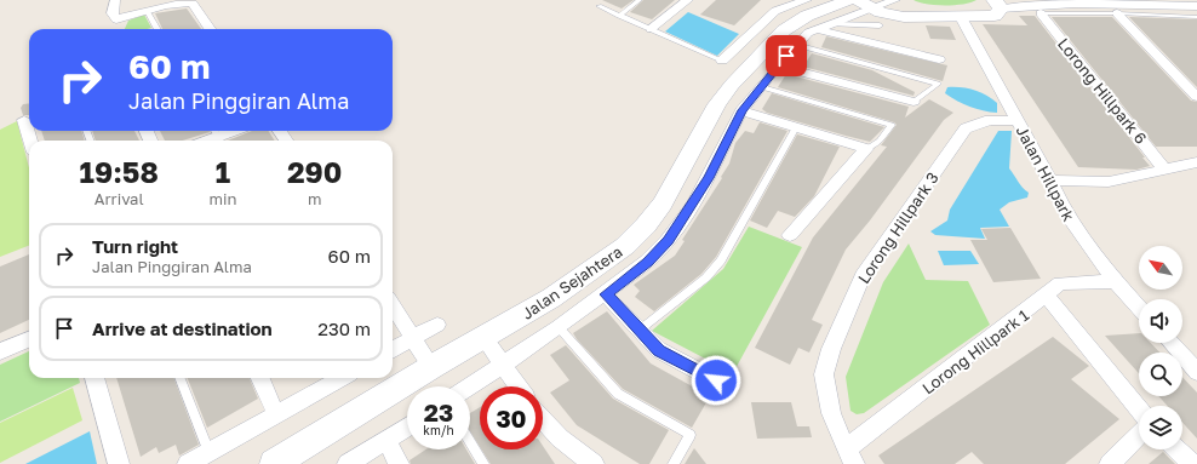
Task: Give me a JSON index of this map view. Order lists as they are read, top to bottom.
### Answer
{
  "streets": {
    "main road": ["Jalan Sejahtera"],
    "street": [
      "Lorong Hillpark 6",
      "Jalan Hillpark",
      "Lorong Hillpark 3",
      "Lorong Hillpark 1"
    ]
  },
  "crossings": [
    ["Jalan Hillpark", "Lorong Hillpark 3"],
    ["Jalan Hillpark", "Lorong Hillpark 1"],
    ["Lorong Hillpark 3", "Lorong Hillpark 1"]
  ],
  "north": "top left",
  "page": {
    "turn": ["60 m", "Jalan Pinggiran Alma"],
    "eta": [
      "19:58",
      "Arrival",
      "1",
      "min",
      "290",
      "m"
    ],
    "list": [
      {
        "name": "Turn right",
        "note": "Jalan Pinggiran Alma",
        "value": "60 m"
      },
      {
        "name": "Arrive at destination",
        "value": "230 m"
      }
    ],
    "speed": "23 km/h",
    "limit": "30"
  }
}
